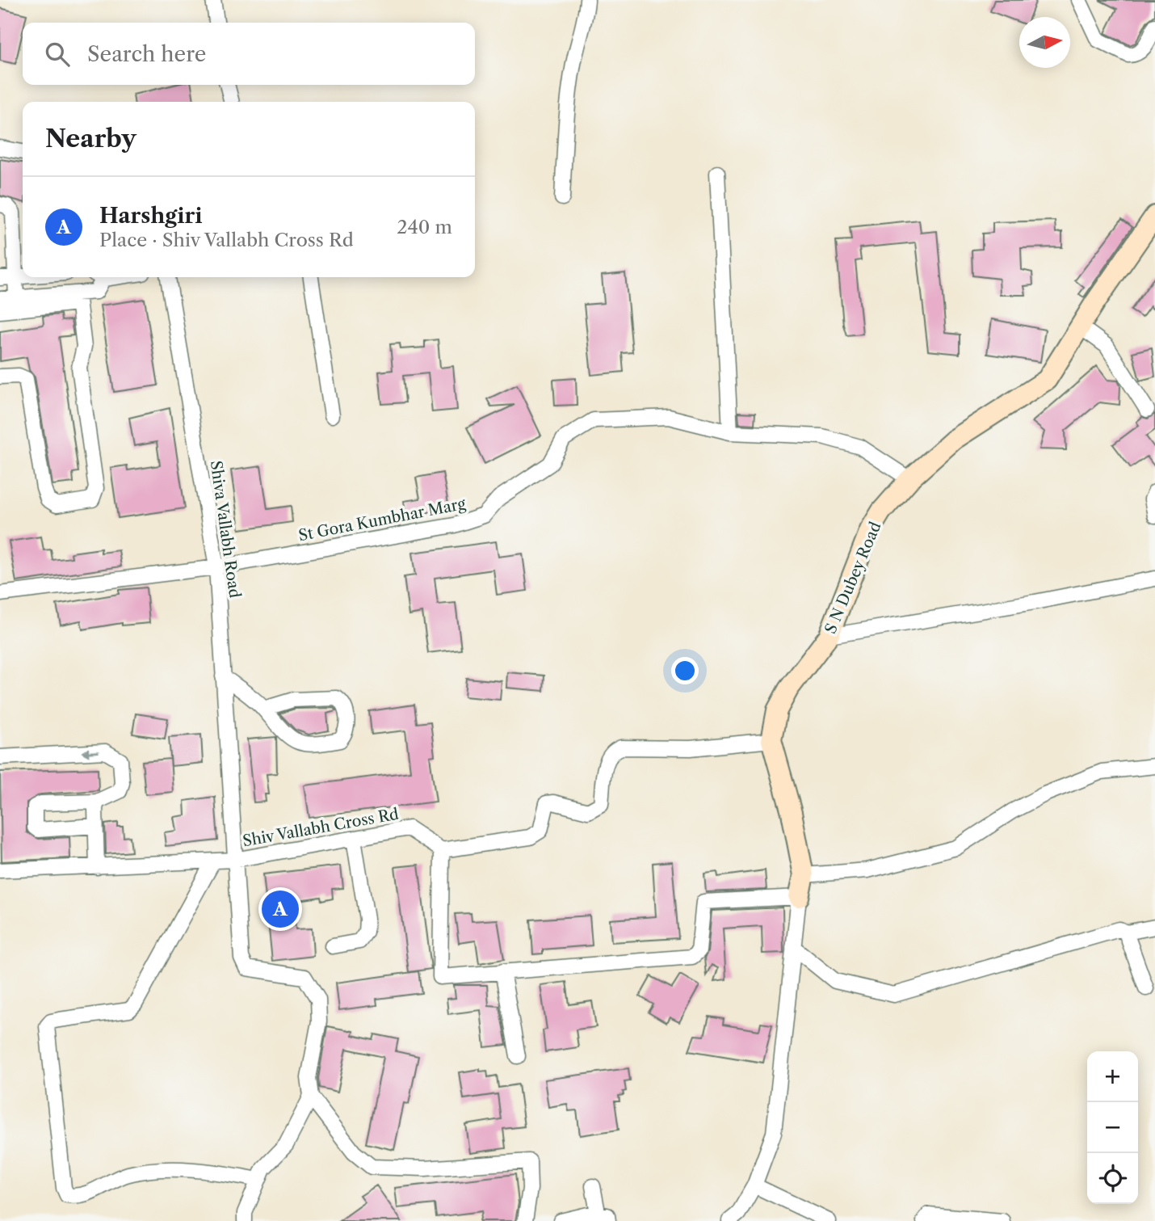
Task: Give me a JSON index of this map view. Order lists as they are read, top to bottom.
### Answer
{
  "streets": {
    "street": [
      "St Gora Kumbhar Marg",
      "Shiva Vallabh Road",
      "S N Dubey Road",
      "Shiv Vallabh Cross Rd"
    ]
  },
  "crossings": [
    ["St Gora Kumbhar Marg", "Shiva Vallabh Road"],
    ["St Gora Kumbhar Marg", "S N Dubey Road"],
    ["Shiva Vallabh Road", "Shiv Vallabh Cross Rd"]
  ],
  "north": "right",
  "page": {
    "search": "Search here",
    "heading": "Nearby",
    "list": [
      {
        "mark": "A",
        "name": "Harshgiri",
        "note": "Place · Shiv Vallabh Cross Rd",
        "value": "240 m"
      }
    ],
    "pins": "A",
    "map_buttons": ["+", "−"]
  }
}
